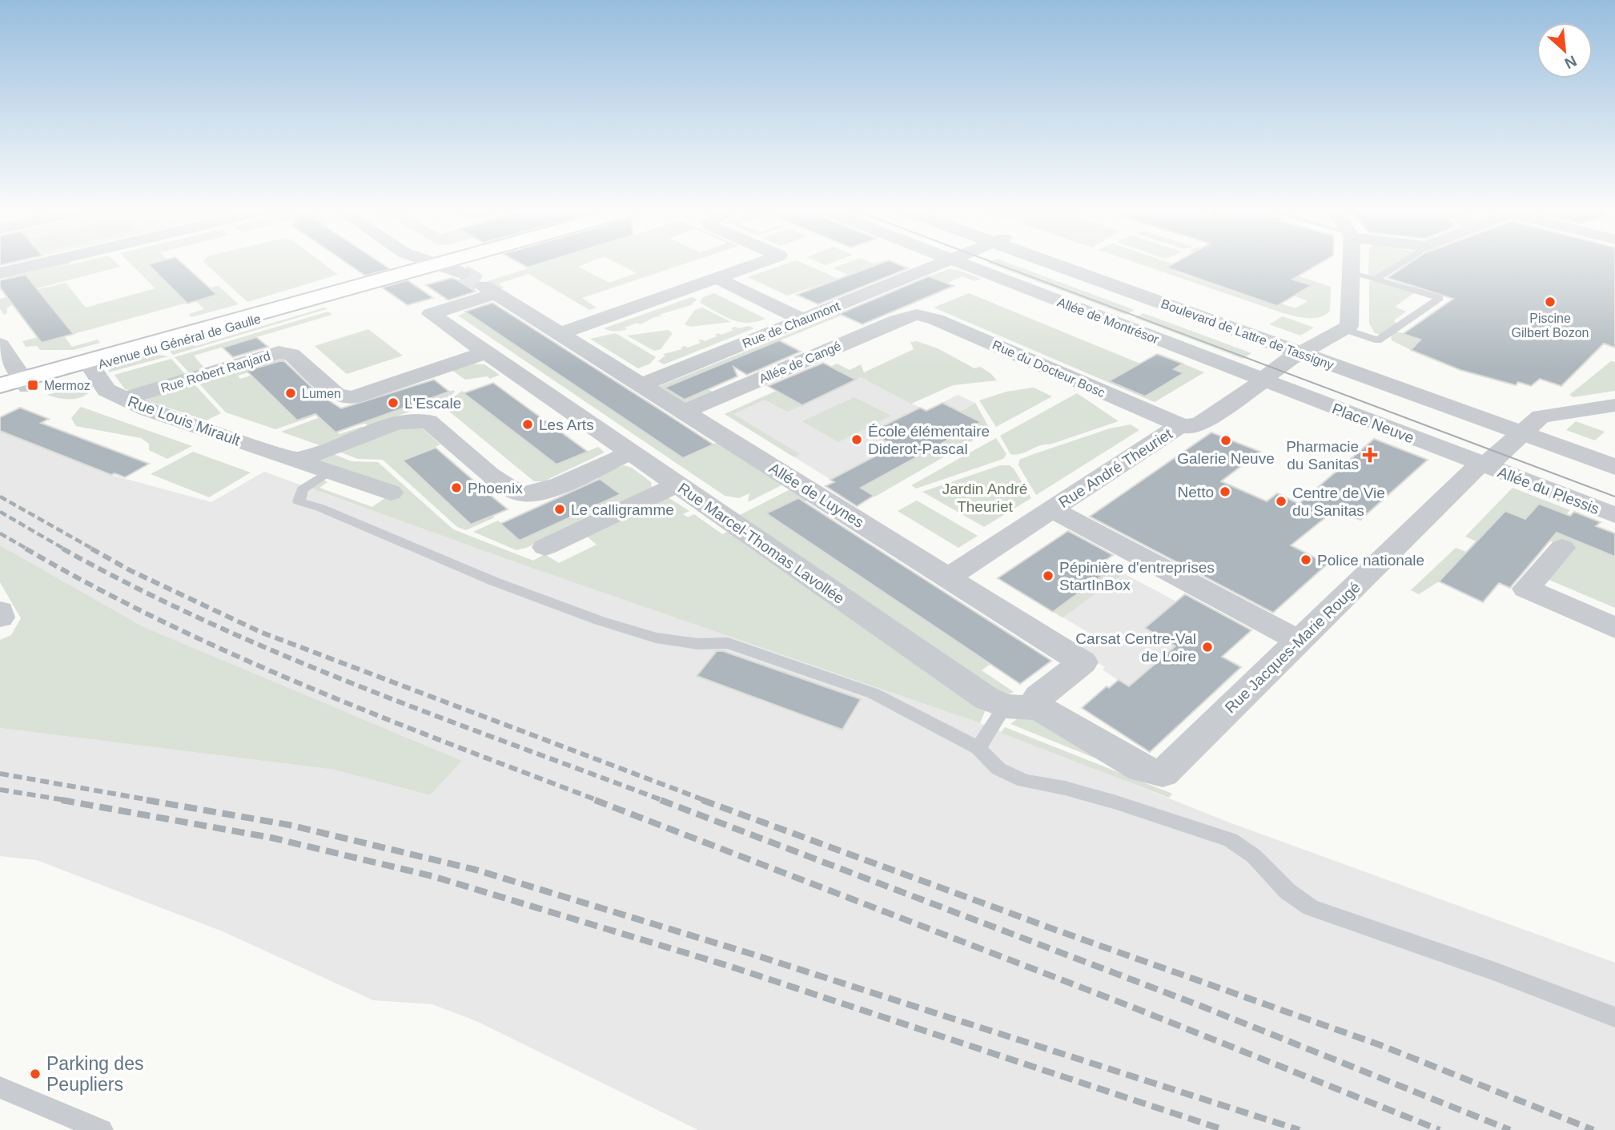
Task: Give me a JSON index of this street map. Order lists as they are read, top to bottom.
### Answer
{
  "streets": {
    "main road": ["Avenue du Général de Gaulle"],
    "street": [
      "Allée de Montrésor",
      "Rue de Chaumont",
      "Boulevard de Lattre de Tassigny",
      "Allée de Cangé",
      "Rue du Docteur Bosc",
      "Rue Robert Ranjard",
      "Rue Louis Mirault",
      "Place Neuve",
      "Rue André Theuriet",
      "Allée du Plessis",
      "Allée de Luynes",
      "Rue Marcel-Thomas Lavollée",
      "Rue Jacques-Marie Rougé"
    ]
  },
  "crossings": [
    ["Allée de Montrésor", "Place Neuve"],
    ["Allée de Montrésor", "Rue André Theuriet"],
    ["Rue de Chaumont", "Allée de Luynes"],
    ["Boulevard de Lattre de Tassigny", "Rue André Theuriet"],
    ["Boulevard de Lattre de Tassigny", "Rue Jacques-Marie Rougé"],
    ["Avenue du Général de Gaulle", "Rue Louis Mirault"],
    ["Avenue du Général de Gaulle", "Allée de Luynes"],
    ["Allée de Cangé", "Rue du Docteur Bosc"],
    ["Allée de Cangé", "Allée de Luynes"],
    ["Rue du Docteur Bosc", "Rue André Theuriet"],
    ["Rue Robert Ranjard", "Rue Louis Mirault"],
    ["Rue Robert Ranjard", "Rue Marcel-Thomas Lavollée"],
    ["Place Neuve", "Rue André Theuriet"],
    ["Place Neuve", "Allée du Plessis"],
    ["Place Neuve", "Rue Jacques-Marie Rougé"],
    ["Rue André Theuriet", "Allée de Luynes"],
    ["Allée du Plessis", "Rue Jacques-Marie Rougé"],
    ["Allée de Luynes", "Rue Marcel-Thomas Lavollée"],
    ["Rue Marcel-Thomas Lavollée", "Rue Jacques-Marie Rougé"]
  ],
  "parks": ["Jardin André Theuriet"],
  "places": {
    "other": [
      "Piscine Gilbert Bozon",
      "Lumen",
      "L'Escale",
      "Les Arts",
      "École élémentaire Diderot-Pascal",
      "Galerie Neuve",
      "Phoenix",
      "Netto",
      "Centre de Vie du Sanitas",
      "Le calligramme",
      "Police nationale",
      "Pépinière d'entreprises StartInBox",
      "Carsat Centre-Val de Loire",
      "Parking des Peupliers"
    ],
    "transit": ["Mermoz"],
    "health": ["Pharmacie du Sanitas"]
  },
  "north": "bottom right"
}
